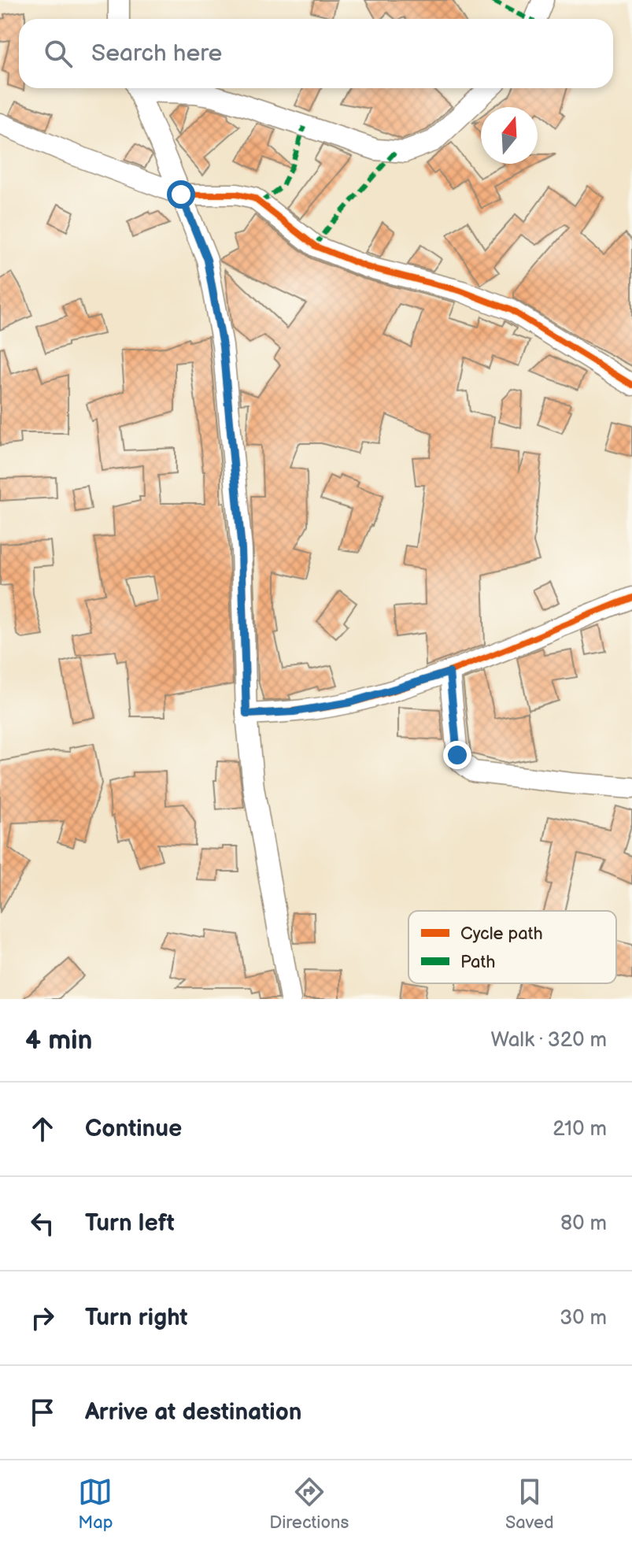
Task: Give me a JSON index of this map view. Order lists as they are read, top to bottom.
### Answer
{
  "legend": ["Cycle path", "Path"],
  "north": "top",
  "page": {
    "search": "Search here",
    "heading": ["4 min", "Walk · 320 m"],
    "list": [
      ["Continue", "210 m"],
      ["Turn left", "80 m"],
      ["Turn right", "30 m"],
      "Arrive at destination"
    ],
    "nav": ["Map", "Directions", "Saved"]
  }
}
